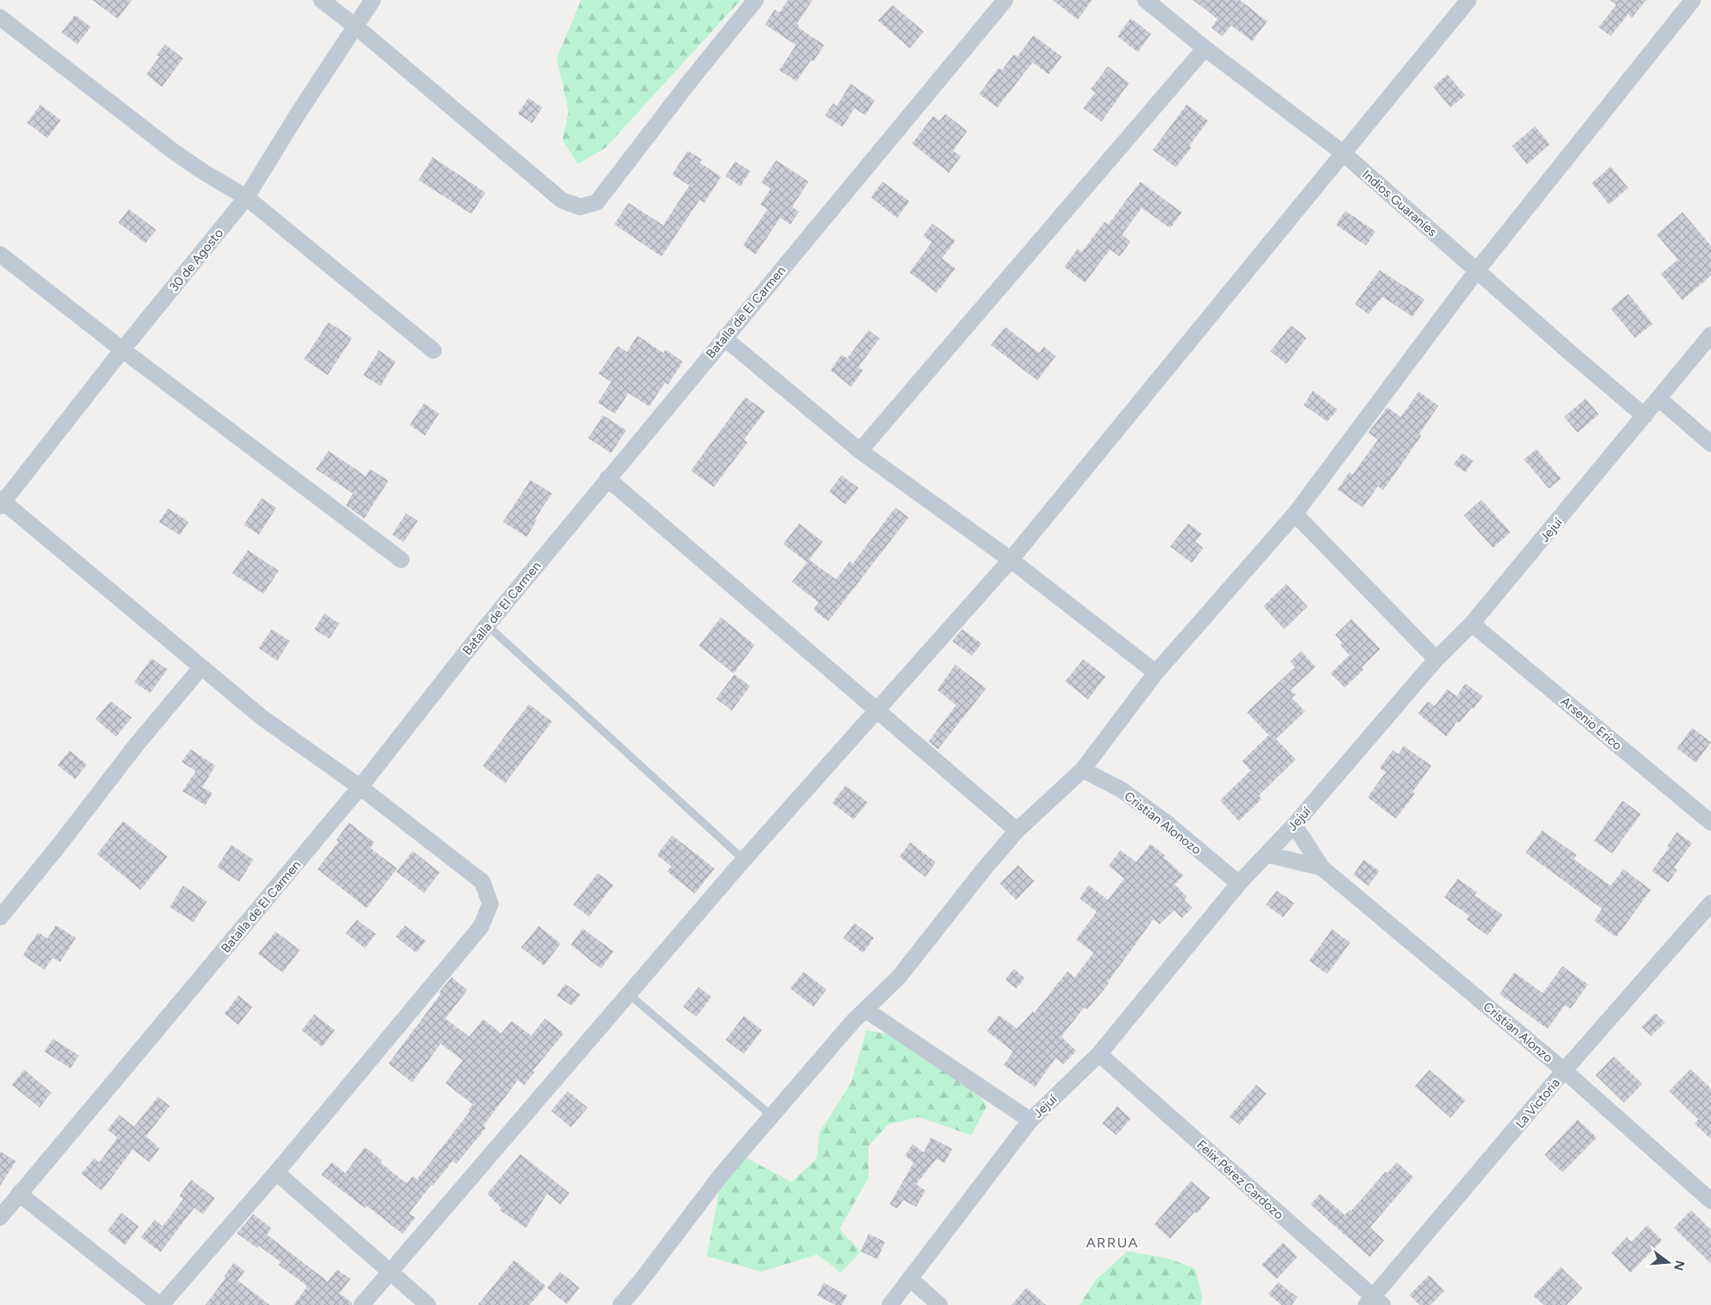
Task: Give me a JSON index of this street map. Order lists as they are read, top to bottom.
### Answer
{
  "streets": {
    "street": [
      "Indios Guaraníes",
      "30 de Agosto",
      "Batalla de El Carmen",
      "Jejuí",
      "Arsenio Erico",
      "Cristian Alonozo",
      "Cristian Alonzo",
      "La Victoria",
      "Felix Pérez Cardozo"
    ]
  },
  "crossings": [
    ["Indios Guaraníes", "Jejuí"],
    ["Jejuí", "Arsenio Erico"],
    ["Jejuí", "Cristian Alonozo"],
    ["Jejuí", "Cristian Alonzo"],
    ["Jejuí", "Felix Pérez Cardozo"],
    ["Cristian Alonzo", "La Victoria"],
    ["La Victoria", "Felix Pérez Cardozo"]
  ],
  "districts": ["ARRUA"],
  "north": "right"
}
